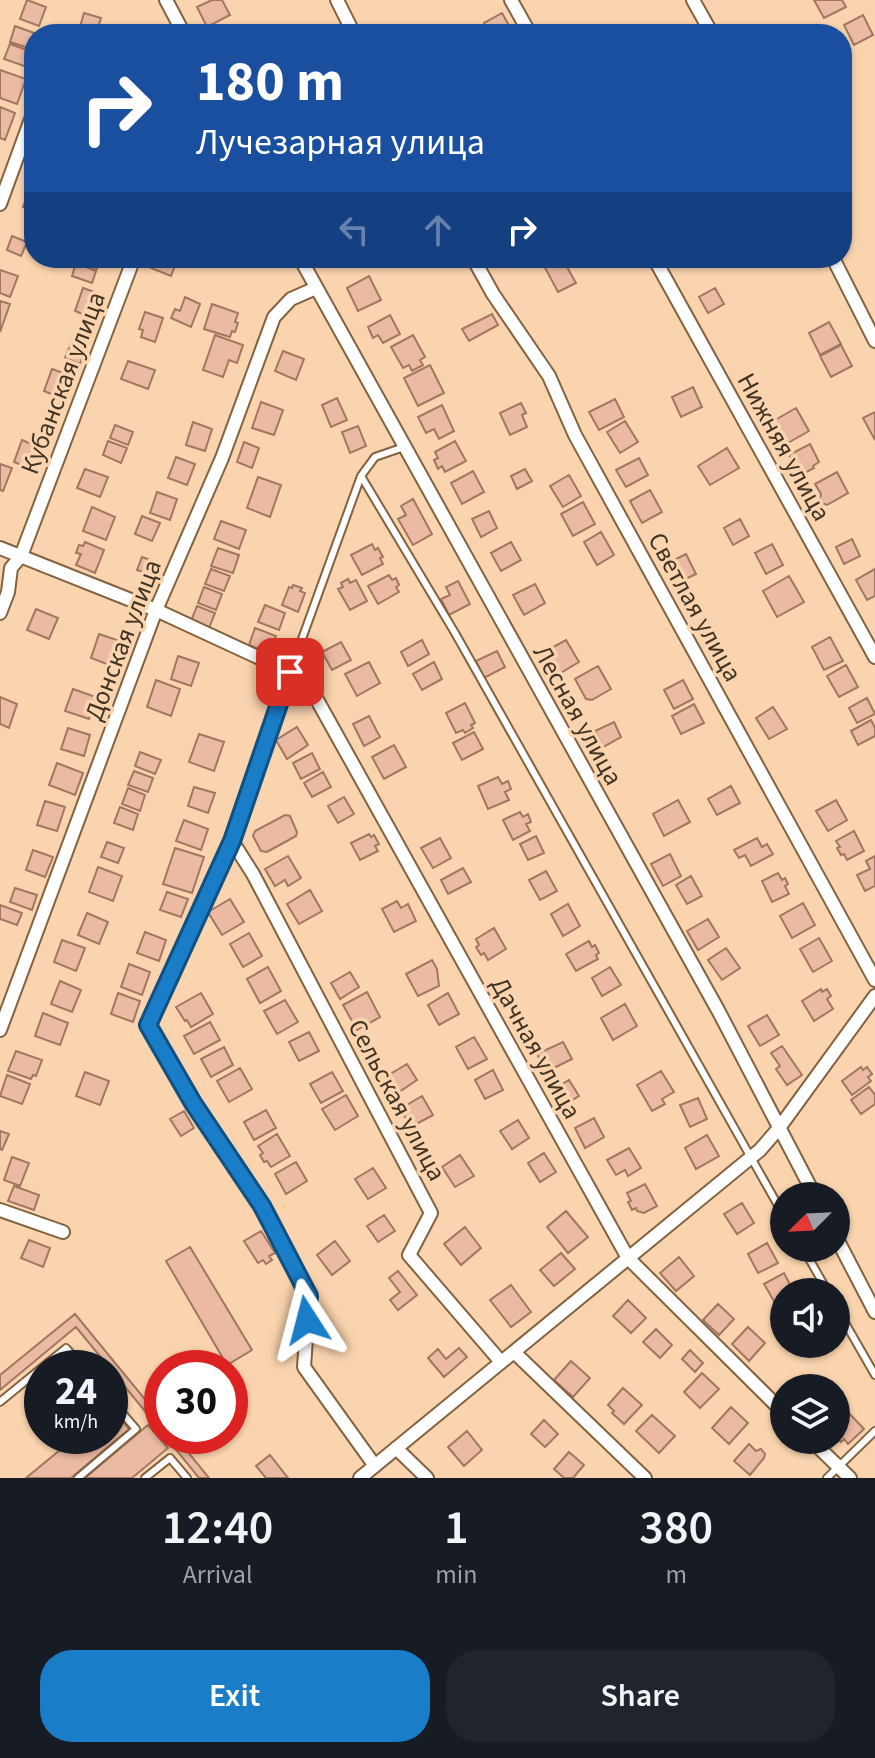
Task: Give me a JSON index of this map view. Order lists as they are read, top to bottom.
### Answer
{
  "streets": {
    "street": [
      "Кубанская улица",
      "Нижняя улица",
      "Светлая улица",
      "Донская улица",
      "Лесная улица",
      "Дачная улица",
      "Сельская улица"
    ]
  },
  "crossings": [
    ["Донская улица", "Лесная улица"]
  ],
  "north": "bottom left",
  "page": {
    "turn": ["180 m", "Лучезарная улица"],
    "speed": "24 km/h",
    "limit": "30",
    "eta": [
      "12:40",
      "Arrival",
      "1",
      "min",
      "380",
      "m"
    ],
    "buttons": ["Exit", "Share"]
  }
}
